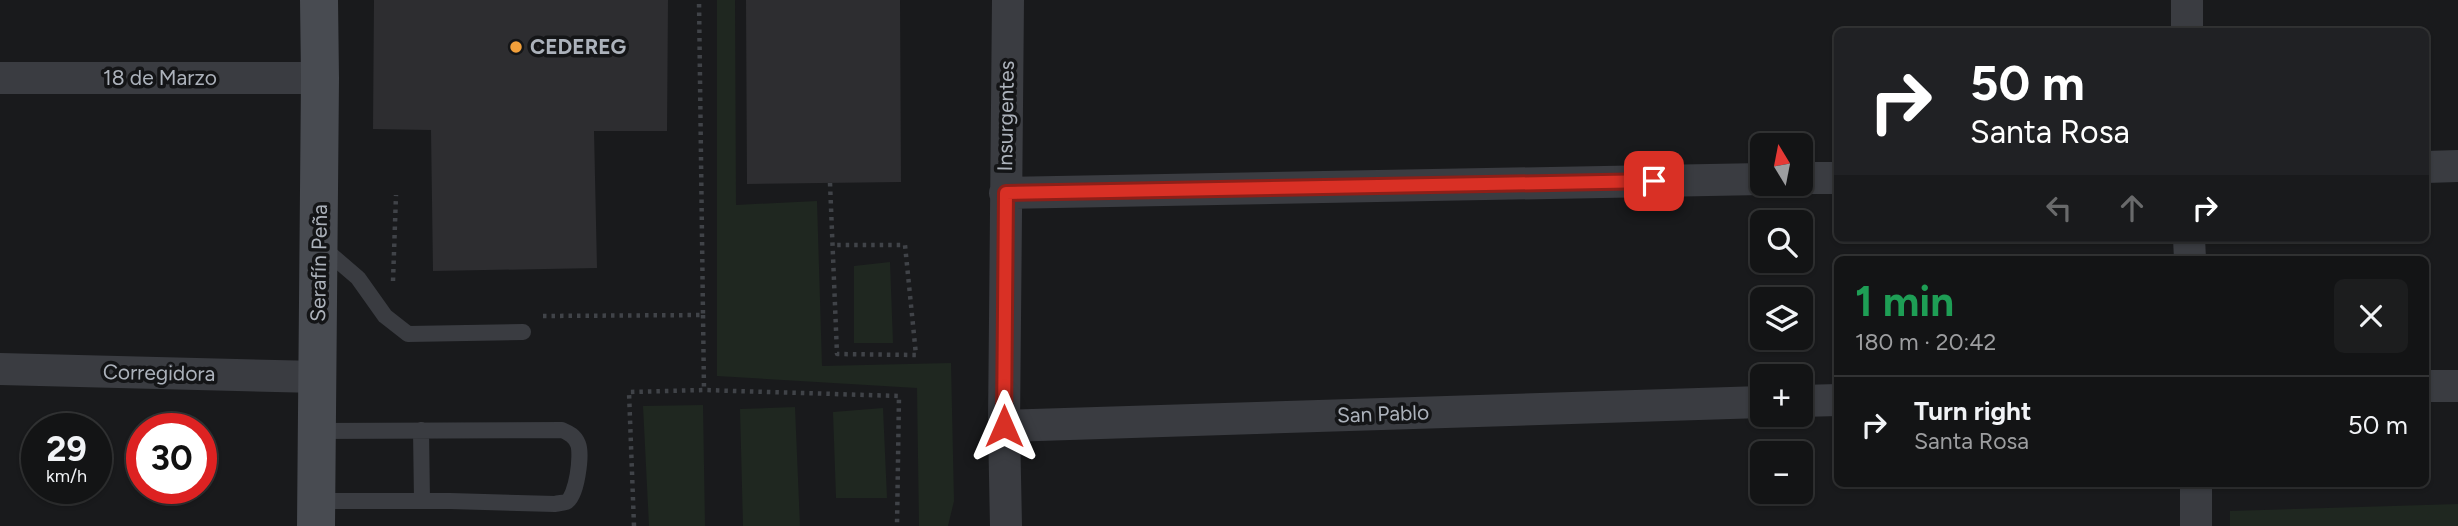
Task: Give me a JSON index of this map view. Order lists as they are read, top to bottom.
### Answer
{
  "streets": {
    "main road": ["Serafín Peña"],
    "street": [
      "18 de Marzo",
      "Insurgentes",
      "Corregidora",
      "San Pablo"
    ]
  },
  "crossings": [
    ["18 de Marzo", "Serafín Peña"],
    ["Insurgentes", "San Pablo"],
    ["Serafín Peña", "Corregidora"]
  ],
  "places": ["CEDEREG"],
  "north": "top",
  "page": {
    "turn": ["50 m", "Santa Rosa"],
    "map_buttons": ["+", "−"],
    "heading": ["1 min", "180 m · 20:42"],
    "list": [
      {
        "name": "Turn right",
        "note": "Santa Rosa",
        "value": "50 m"
      }
    ],
    "speed": "29 km/h",
    "limit": "30"
  }
}
